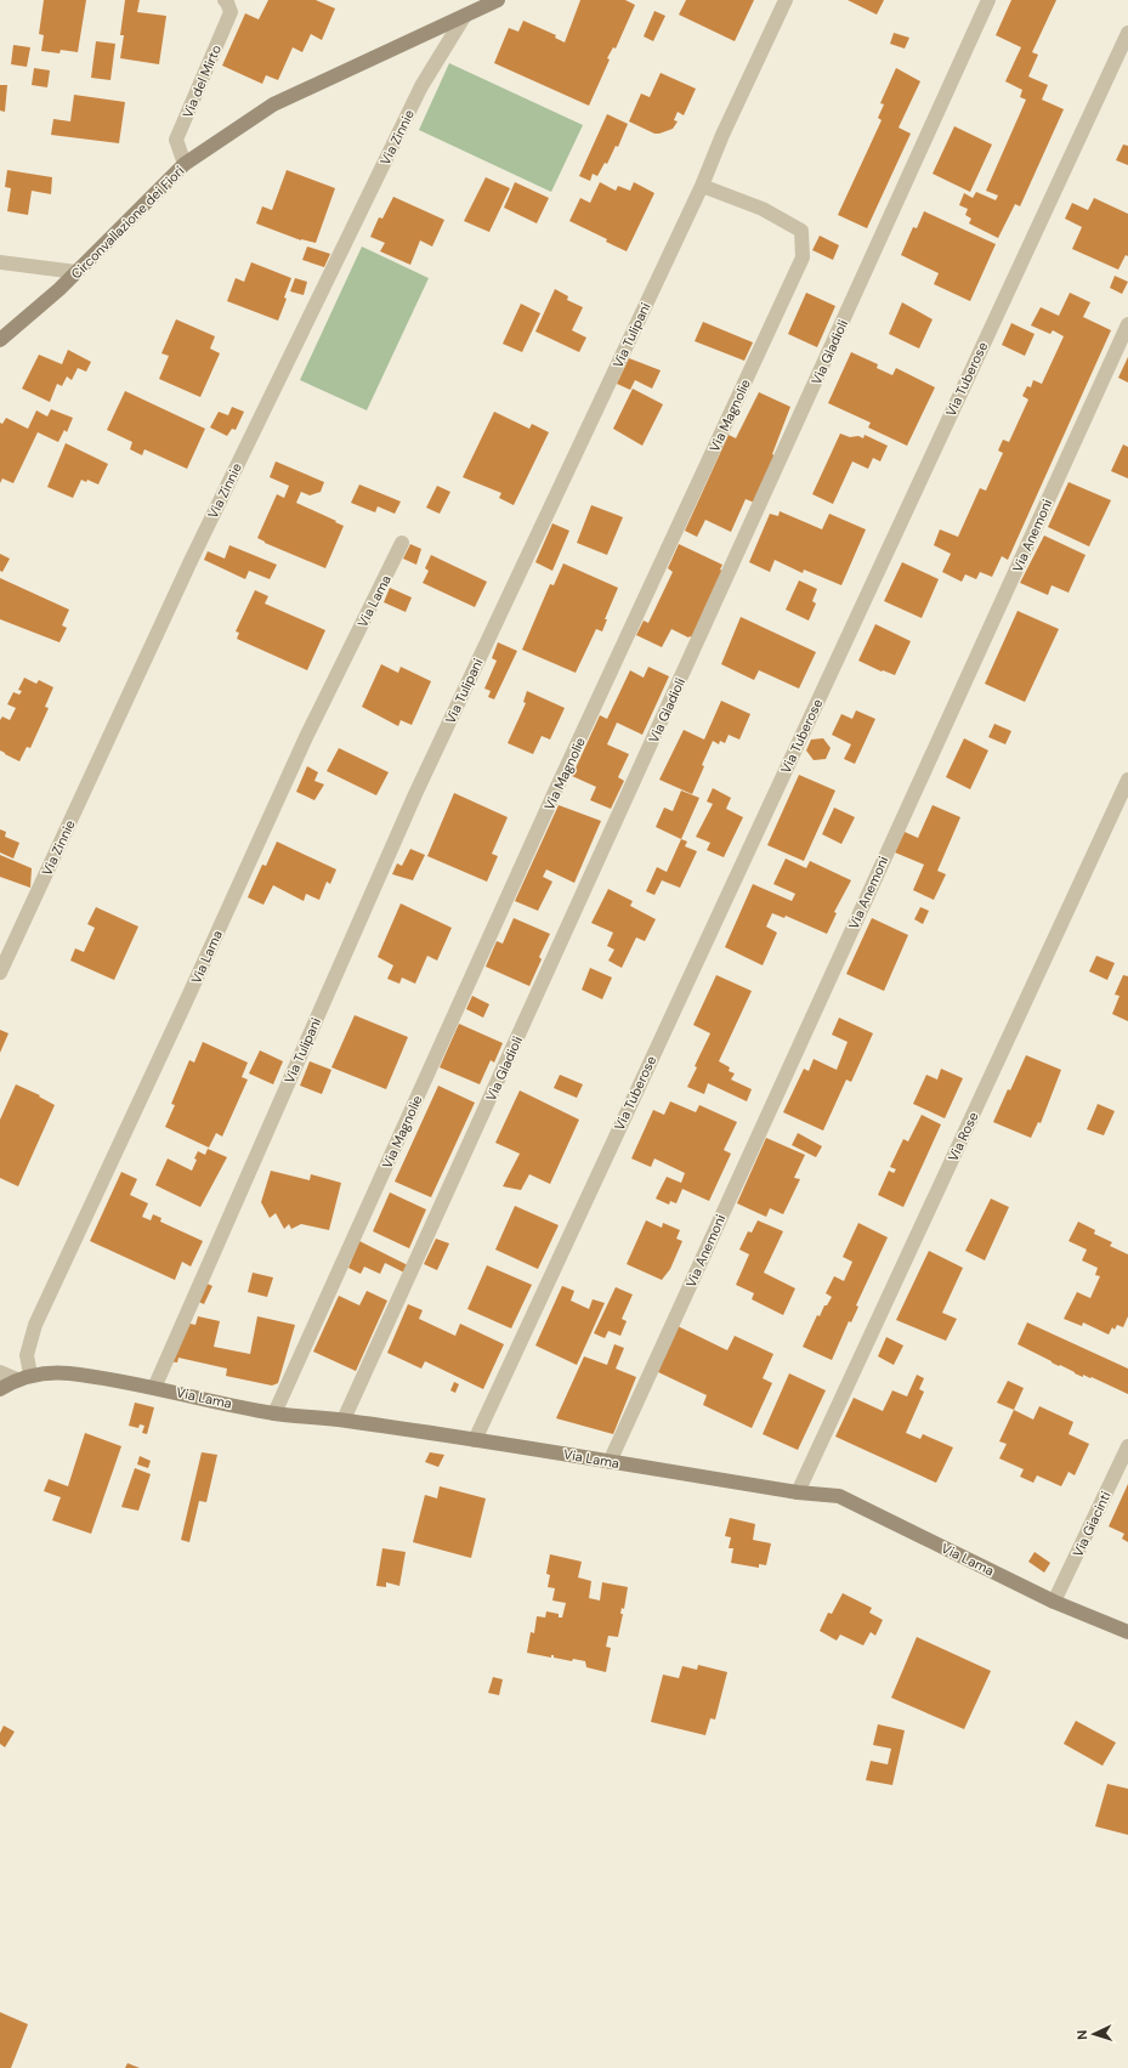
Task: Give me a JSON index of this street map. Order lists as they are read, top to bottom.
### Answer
{
  "streets": {
    "street": [
      "Via del Mirto",
      "Via Zinnie",
      "Circonvallazione dei Fiori",
      "Via Tulipani",
      "Via Gladioli",
      "Via Tuberose",
      "Via Magnolie",
      "Via Anemoni",
      "Via Lama",
      "Via Rose",
      "Via Giacinti"
    ]
  },
  "crossings": [
    ["Via del Mirto", "Circonvallazione dei Fiori"],
    ["Via Zinnie", "Circonvallazione dei Fiori"],
    ["Via Tulipani", "Via Magnolie"],
    ["Via Tulipani", "Via Lama"],
    ["Via Gladioli", "Via Lama"],
    ["Via Tuberose", "Via Lama"],
    ["Via Magnolie", "Via Lama"],
    ["Via Anemoni", "Via Lama"],
    ["Via Lama", "Via Rose"],
    ["Via Lama", "Via Giacinti"]
  ],
  "north": "left"
}
